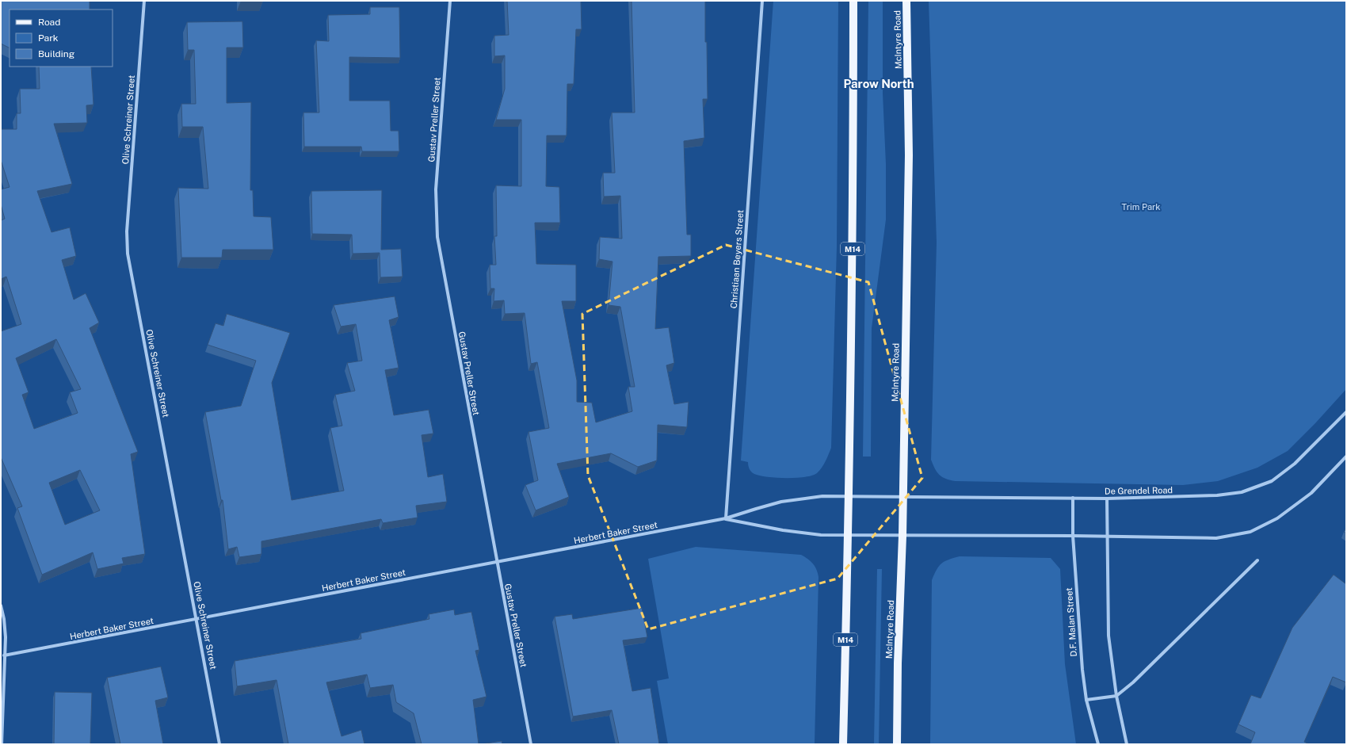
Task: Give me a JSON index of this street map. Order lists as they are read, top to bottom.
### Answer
{
  "streets": {
    "main road": ["McIntyre Road", "M14"],
    "street": [
      "Olive Schreiner Street",
      "Gustav Preller Street",
      "Christiaan Beyers Street",
      "De Grendel Road",
      "Herbert Baker Street",
      "D.F. Malan Street"
    ]
  },
  "crossings": [
    ["McIntyre Road", "De Grendel Road"],
    ["McIntyre Road", "Herbert Baker Street"],
    ["Olive Schreiner Street", "Herbert Baker Street"],
    ["Gustav Preller Street", "Herbert Baker Street"],
    ["M14", "De Grendel Road"],
    ["M14", "Herbert Baker Street"],
    ["Christiaan Beyers Street", "Herbert Baker Street"],
    ["De Grendel Road", "Herbert Baker Street"],
    ["De Grendel Road", "D.F. Malan Street"]
  ],
  "districts": ["Parow North"],
  "parks": ["Trim Park"],
  "legend": ["Road", "Park", "Building"]
}
